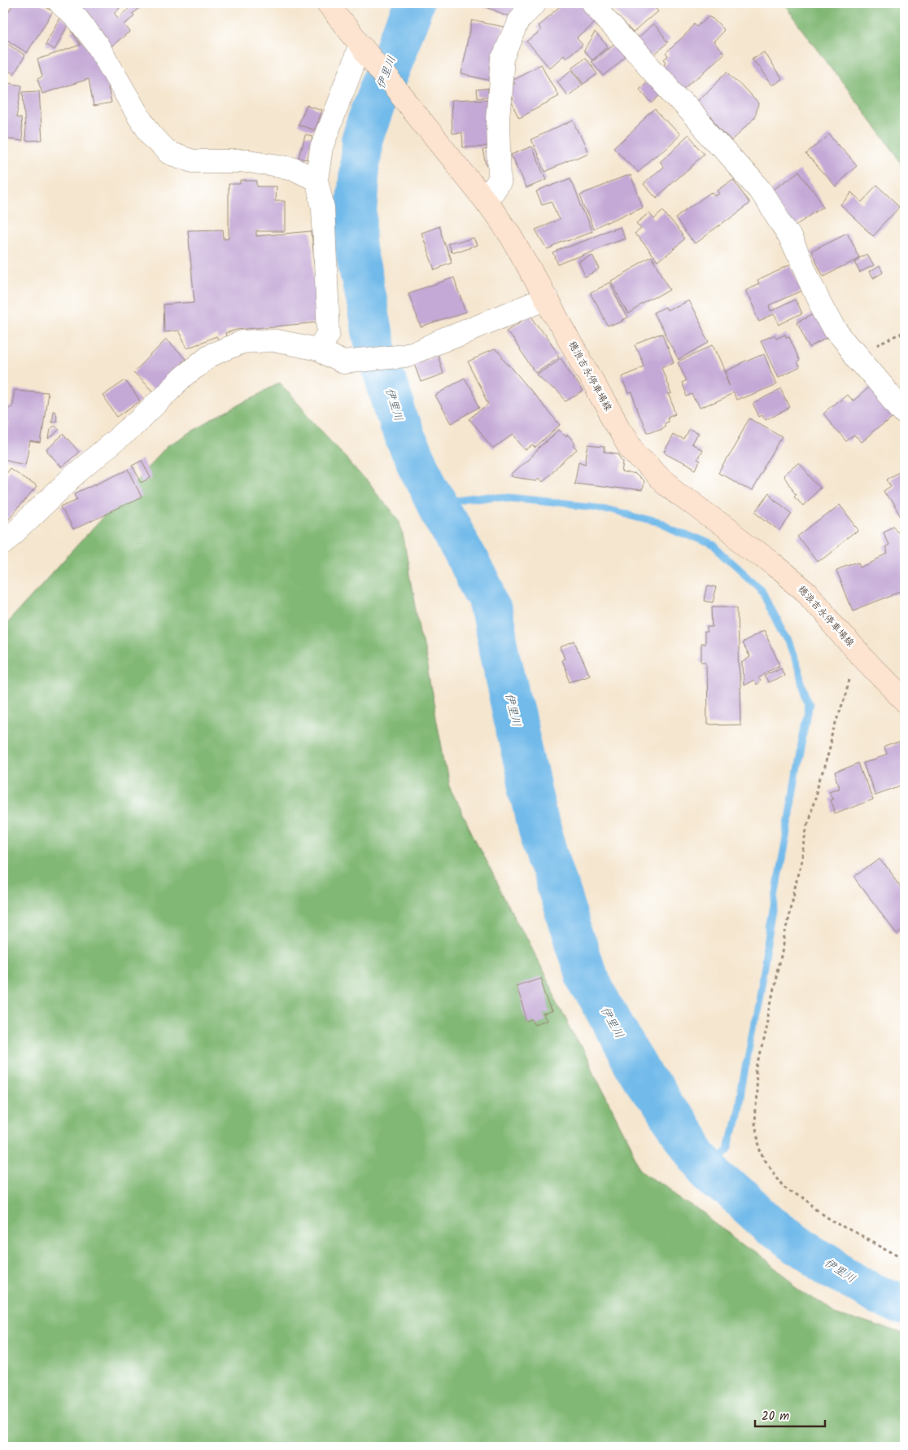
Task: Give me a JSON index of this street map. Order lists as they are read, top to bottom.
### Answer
{
  "streets": {
    "main road": ["穂浪吉永停車場線"]
  },
  "water": ["伊里川"],
  "scale_bar": "20 m"
}
